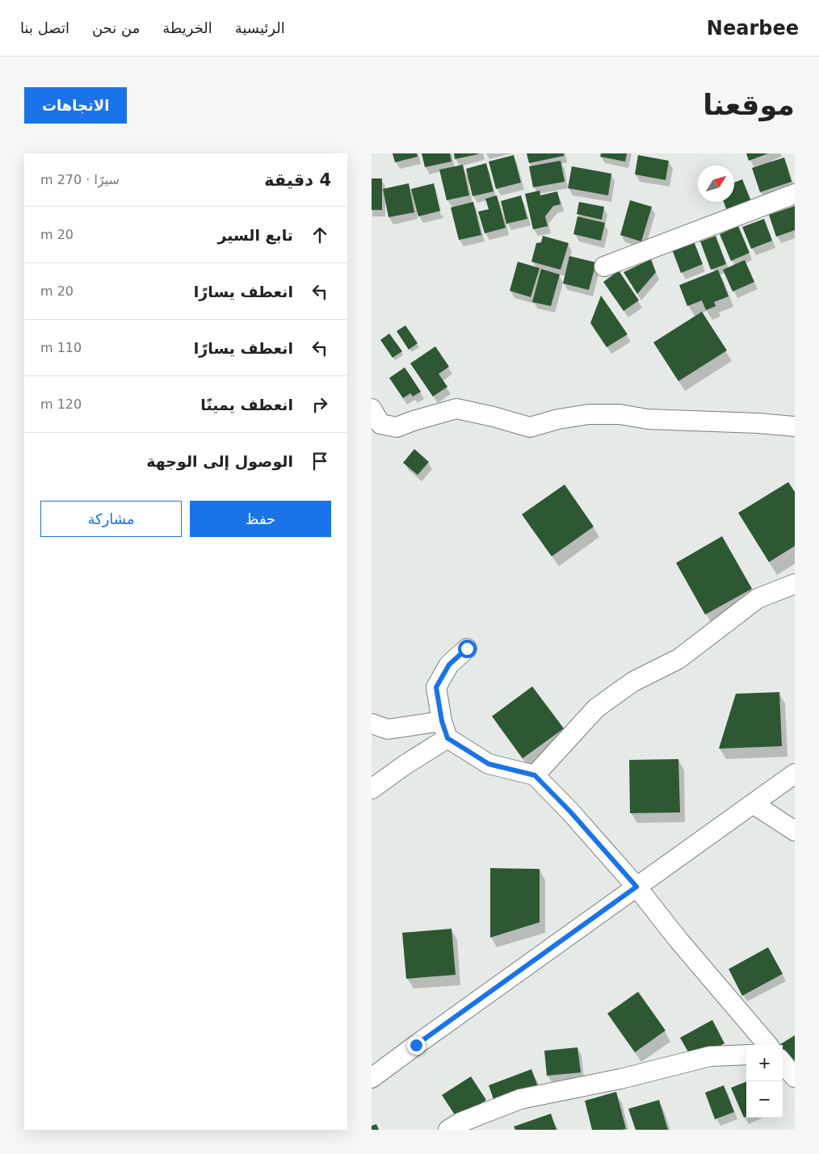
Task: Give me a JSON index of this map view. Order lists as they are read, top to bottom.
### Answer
{
  "north": "top right",
  "page": {
    "header": "Nearbee",
    "nav": [
      "الرئيسية",
      "الخريطة",
      "من نحن",
      "اتصل بنا"
    ],
    "buttons": [
      "الاتجاهات",
      ["حفظ", "مشاركة"]
    ],
    "title": "موقعنا",
    "heading": ["4 دقيقة", "سيرًا · 270 m"],
    "list": [
      ["تابع السير", "20 m"],
      ["انعطف يسارًا", "20 m"],
      ["انعطف يسارًا", "110 m"],
      ["انعطف يمينًا", "120 m"],
      "الوصول إلى الوجهة"
    ],
    "map_buttons": ["+", "−"]
  }
}
